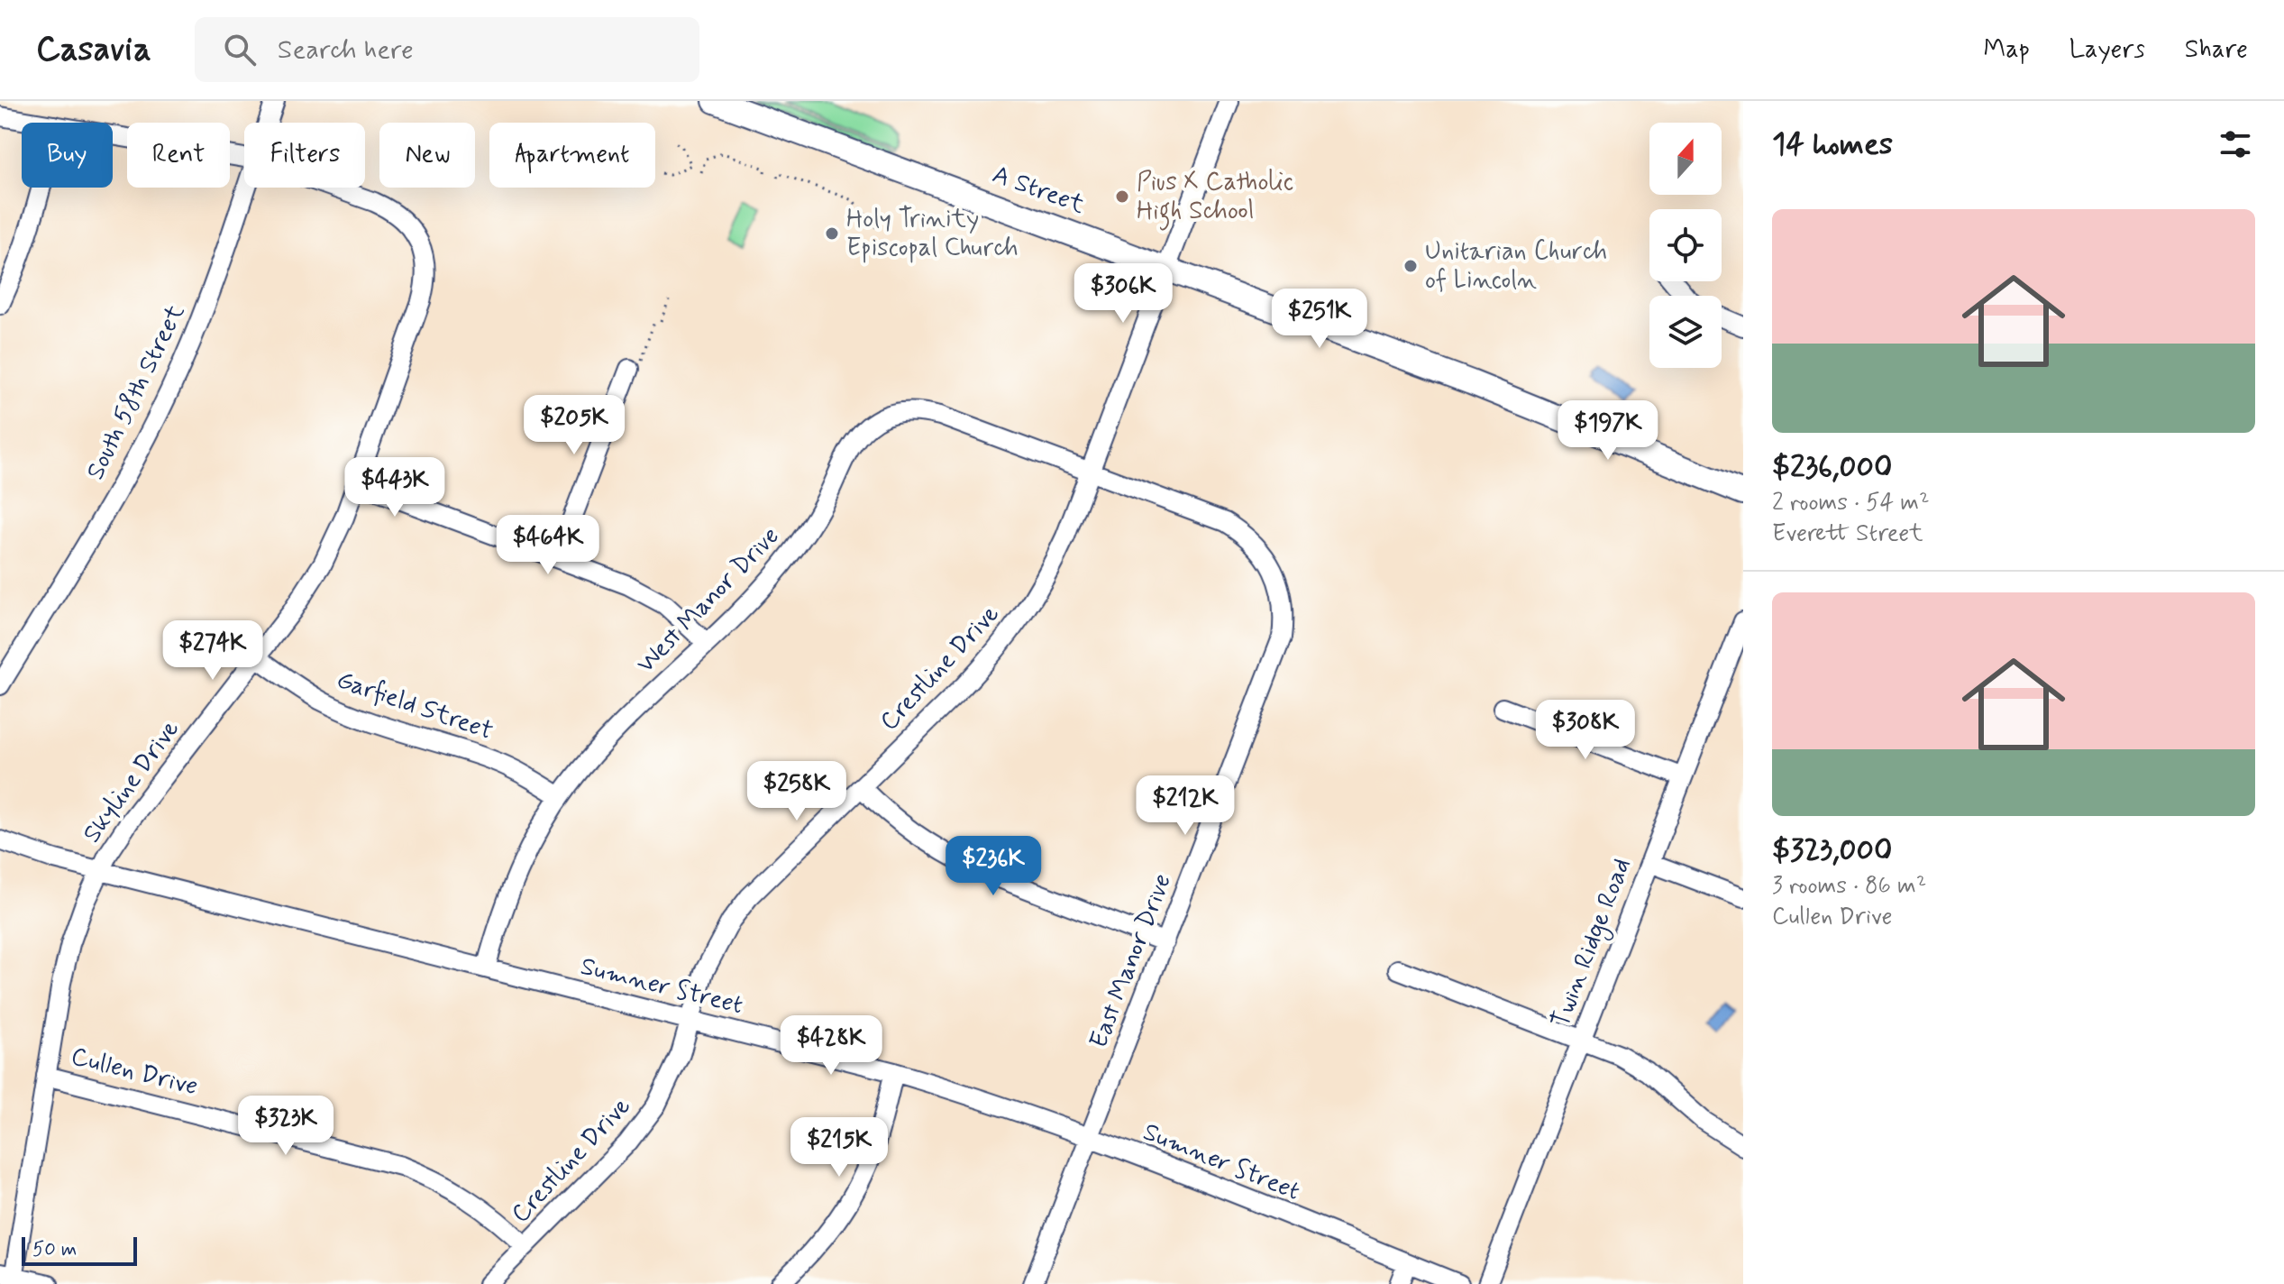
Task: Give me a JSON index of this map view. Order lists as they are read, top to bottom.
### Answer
{
  "streets": {
    "main road": ["A Street"],
    "street": [
      "South 58th Street",
      "West Manor Drive",
      "Crestline Drive",
      "Garfield Street",
      "Skyline Drive",
      "Twin Ridge Road",
      "East Manor Drive",
      "Sumner Street",
      "Cullen Drive"
    ]
  },
  "crossings": [
    ["A Street", "Crestline Drive"],
    ["West Manor Drive", "Crestline Drive"],
    ["West Manor Drive", "Garfield Street"],
    ["West Manor Drive", "East Manor Drive"],
    ["West Manor Drive", "Sumner Street"],
    ["Crestline Drive", "East Manor Drive"],
    ["Crestline Drive", "Sumner Street"],
    ["Crestline Drive", "Cullen Drive"],
    ["Garfield Street", "Skyline Drive"],
    ["Skyline Drive", "Sumner Street"],
    ["Skyline Drive", "Cullen Drive"],
    ["East Manor Drive", "Sumner Street"]
  ],
  "places": ["Pius X Catholic High School", "Holy Trinity Episcopal Church", "Unitarian Church of Lincoln"],
  "scale_bar": "50 m",
  "north": "top",
  "page": {
    "header": "Casavia",
    "search": "Search here",
    "nav": ["Map", "Layers", "Share"],
    "heading": "14 homes",
    "chip": [
      "Buy",
      "Rent",
      "Filters",
      "New",
      "Apartment"
    ],
    "list": [
      {
        "name": "$236,000",
        "note": "2 rooms · 54 m² · Everett Street"
      },
      {
        "name": "$323,000",
        "note": "3 rooms · 86 m² · Cullen Drive"
      }
    ],
    "price": [
      "$306K",
      "$251K",
      "$205K",
      "$197K",
      "$443K",
      "$464K",
      "$274K",
      "$308K",
      "$258K",
      "$212K",
      "$236K",
      "$428K",
      "$323K",
      "$215K"
    ],
    "scale": "50 m"
  }
}
